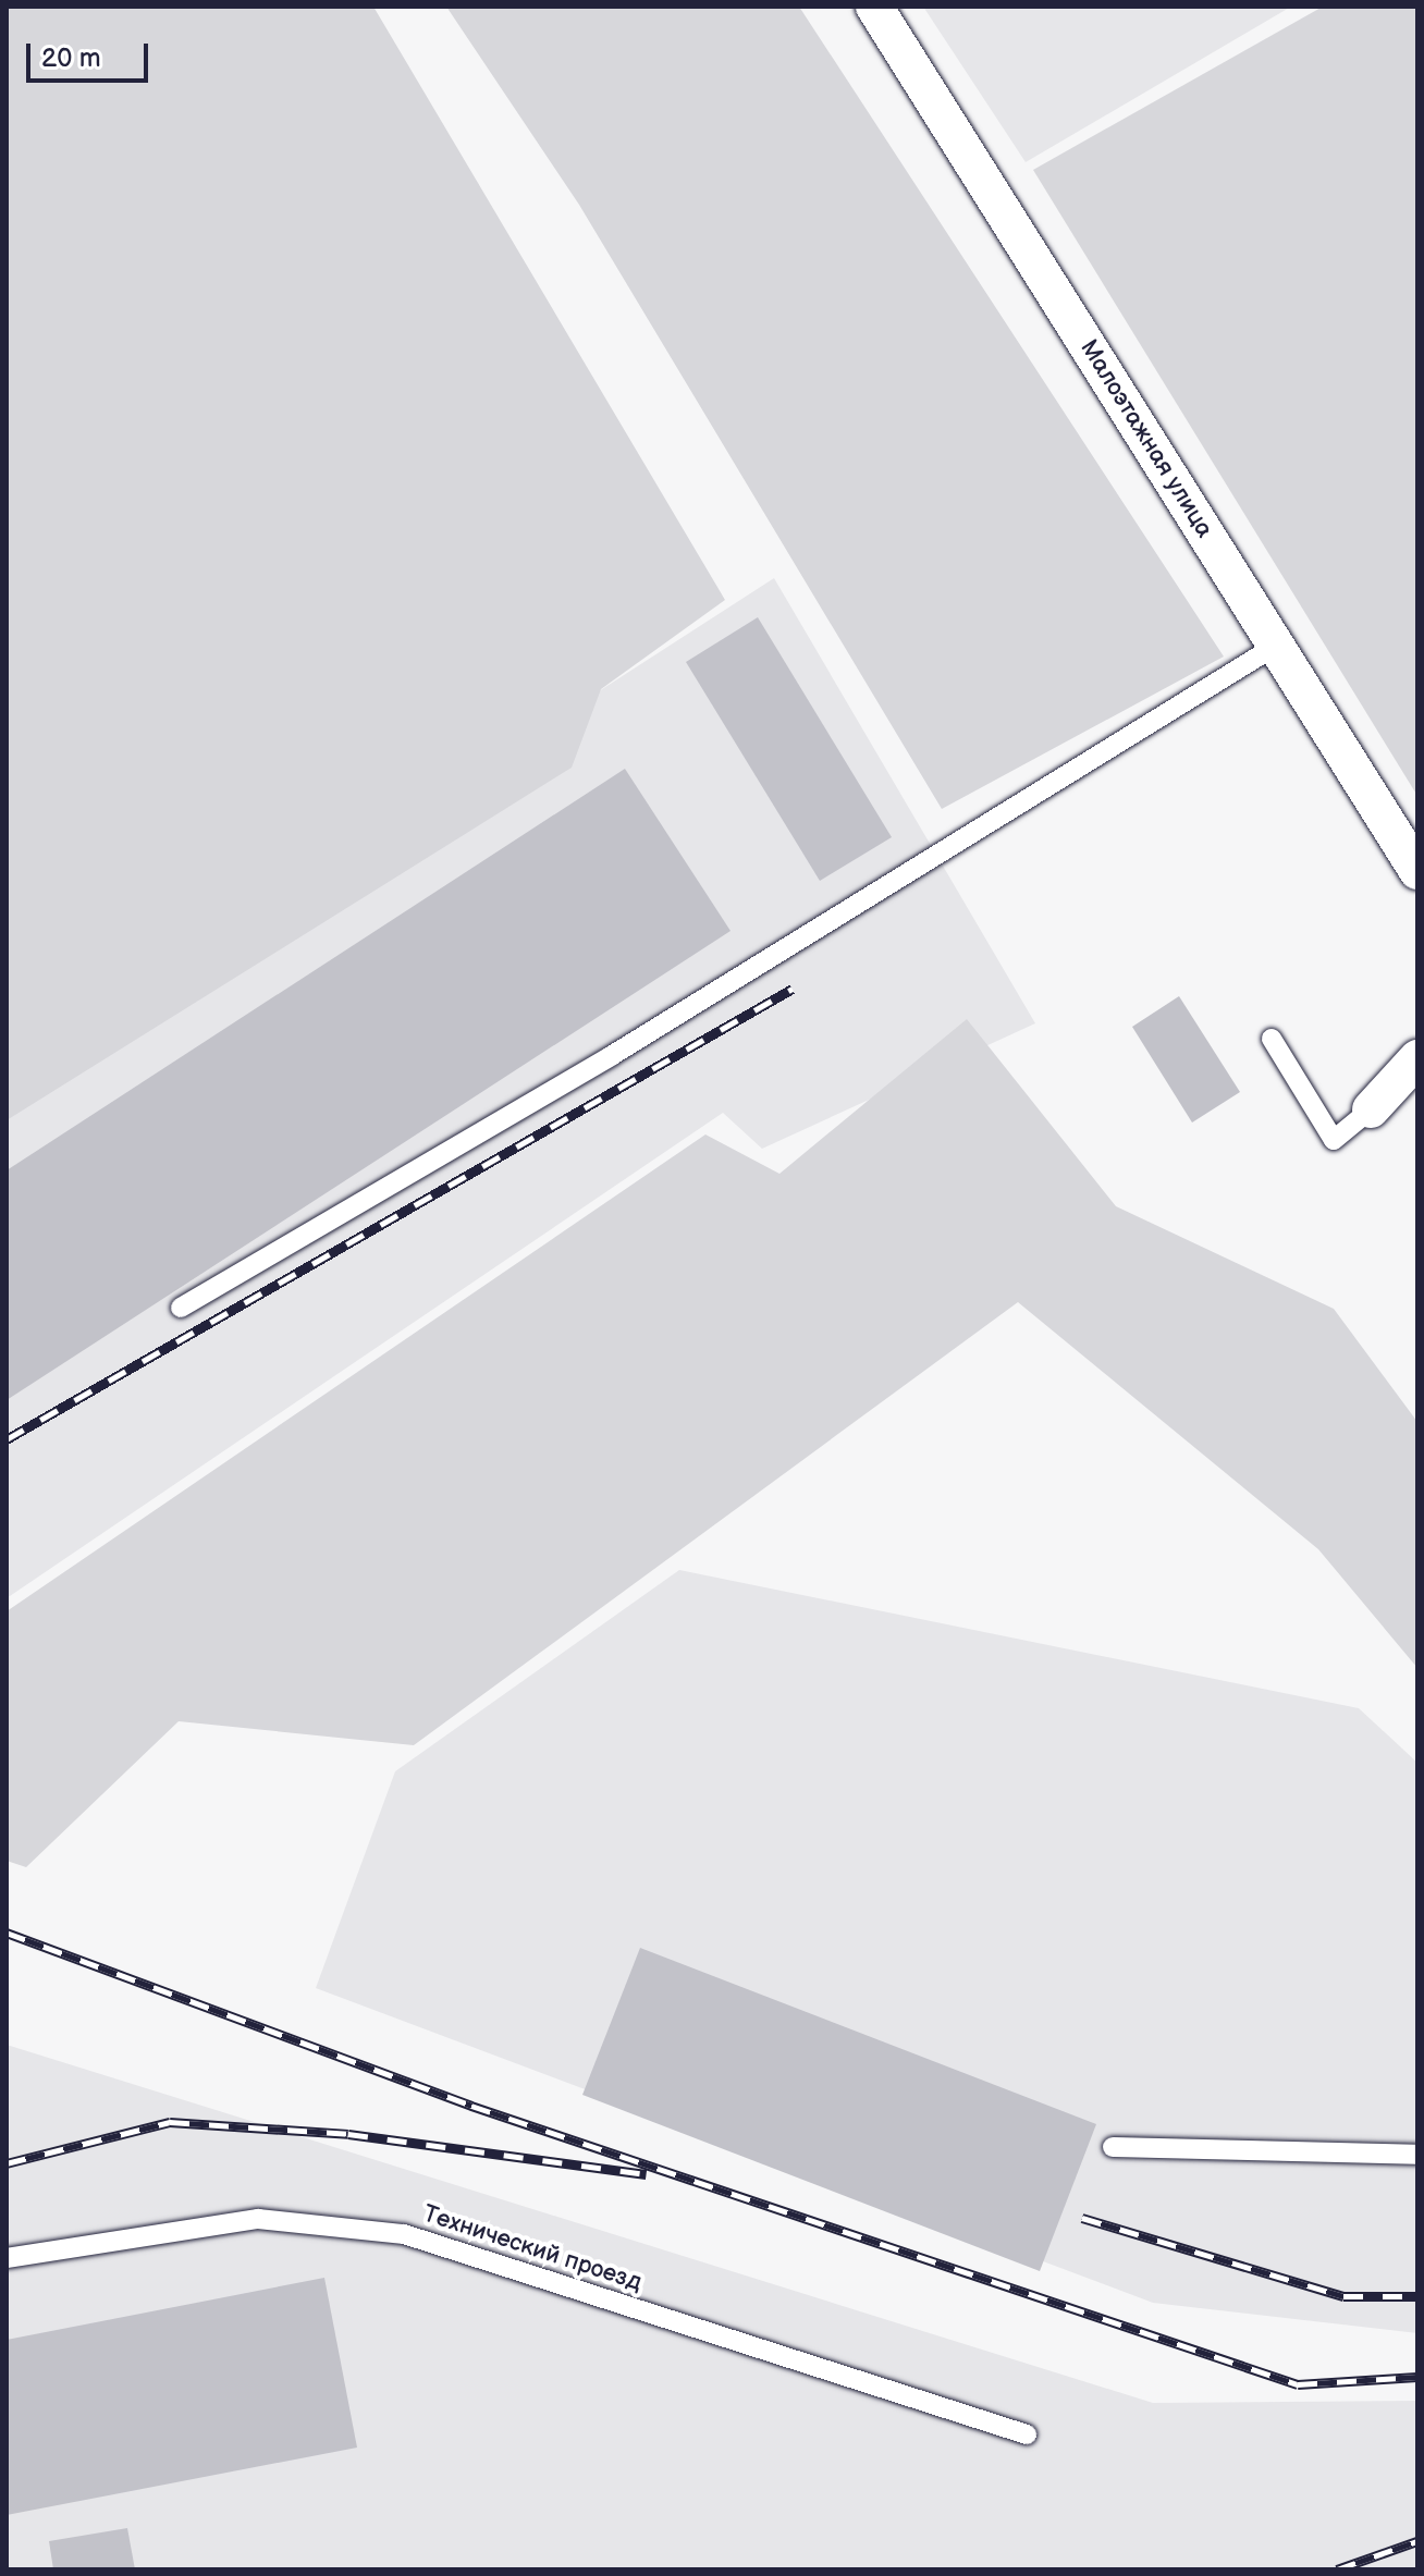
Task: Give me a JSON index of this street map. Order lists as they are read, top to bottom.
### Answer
{
  "streets": {
    "street": ["Малоэтажная улица"],
    "lane": ["Технический проезд"]
  },
  "scale_bar": "20 m"
}
